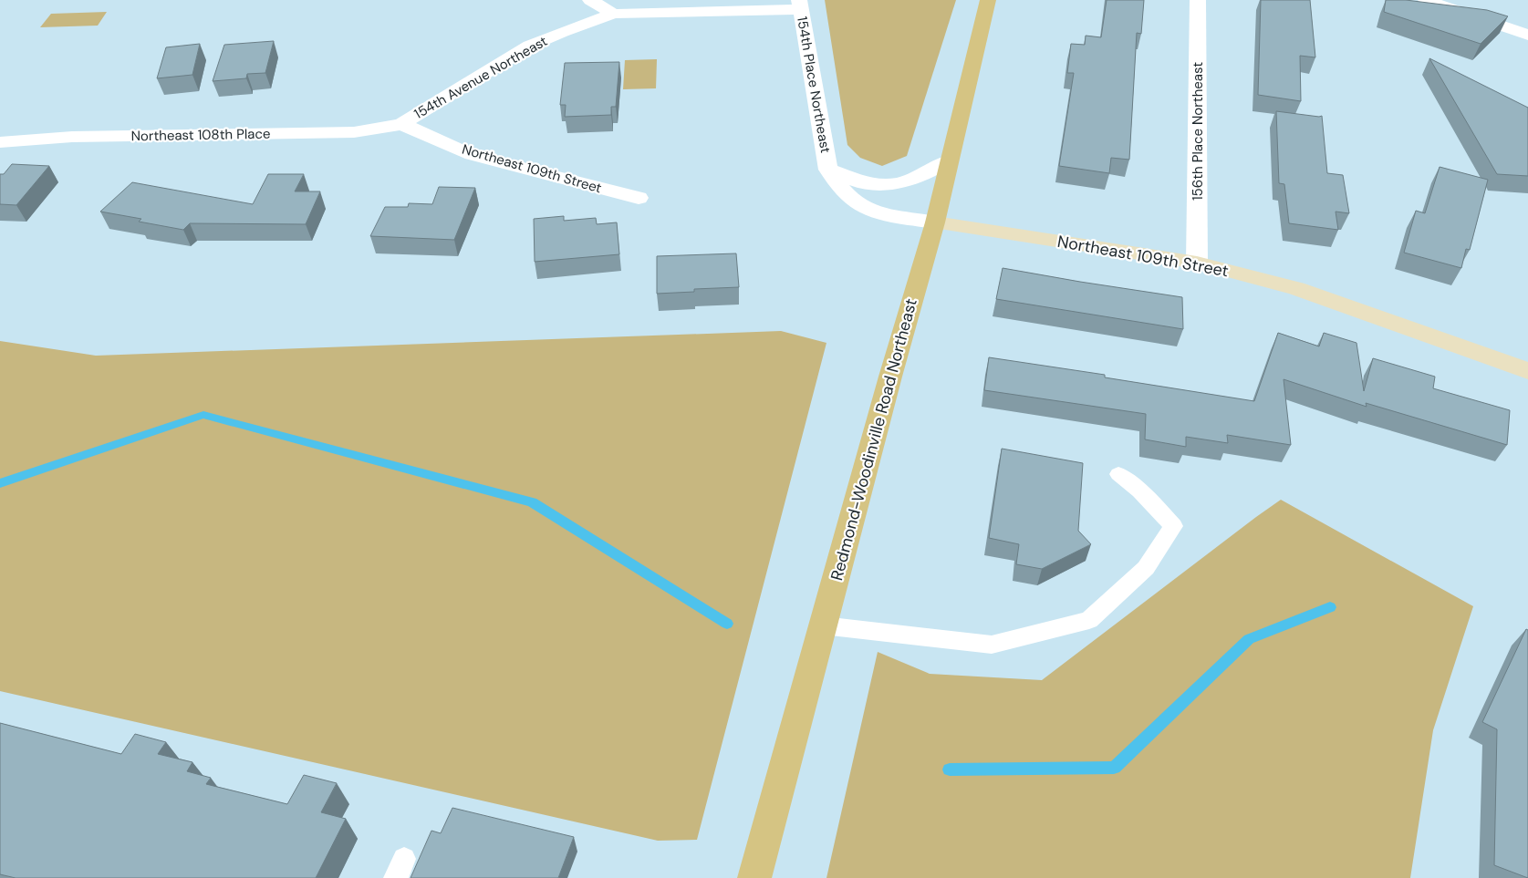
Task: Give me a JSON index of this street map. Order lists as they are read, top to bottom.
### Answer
{
  "streets": {
    "main road": ["Redmond-Woodinville Road Northeast"],
    "street": [
      "154th Avenue Northeast",
      "154th Place Northeast",
      "156th Place Northeast",
      "Northeast 108th Place",
      "Northeast 109th Street"
    ]
  },
  "crossings": [
    ["154th Avenue Northeast", "Northeast 108th Place"],
    ["154th Avenue Northeast", "Northeast 109th Street"],
    ["154th Place Northeast", "Northeast 109th Street"],
    ["154th Place Northeast", "Redmond-Woodinville Road Northeast"],
    ["156th Place Northeast", "Northeast 109th Street"],
    ["Northeast 108th Place", "Northeast 109th Street"],
    ["Northeast 109th Street", "Redmond-Woodinville Road Northeast"]
  ]
}
